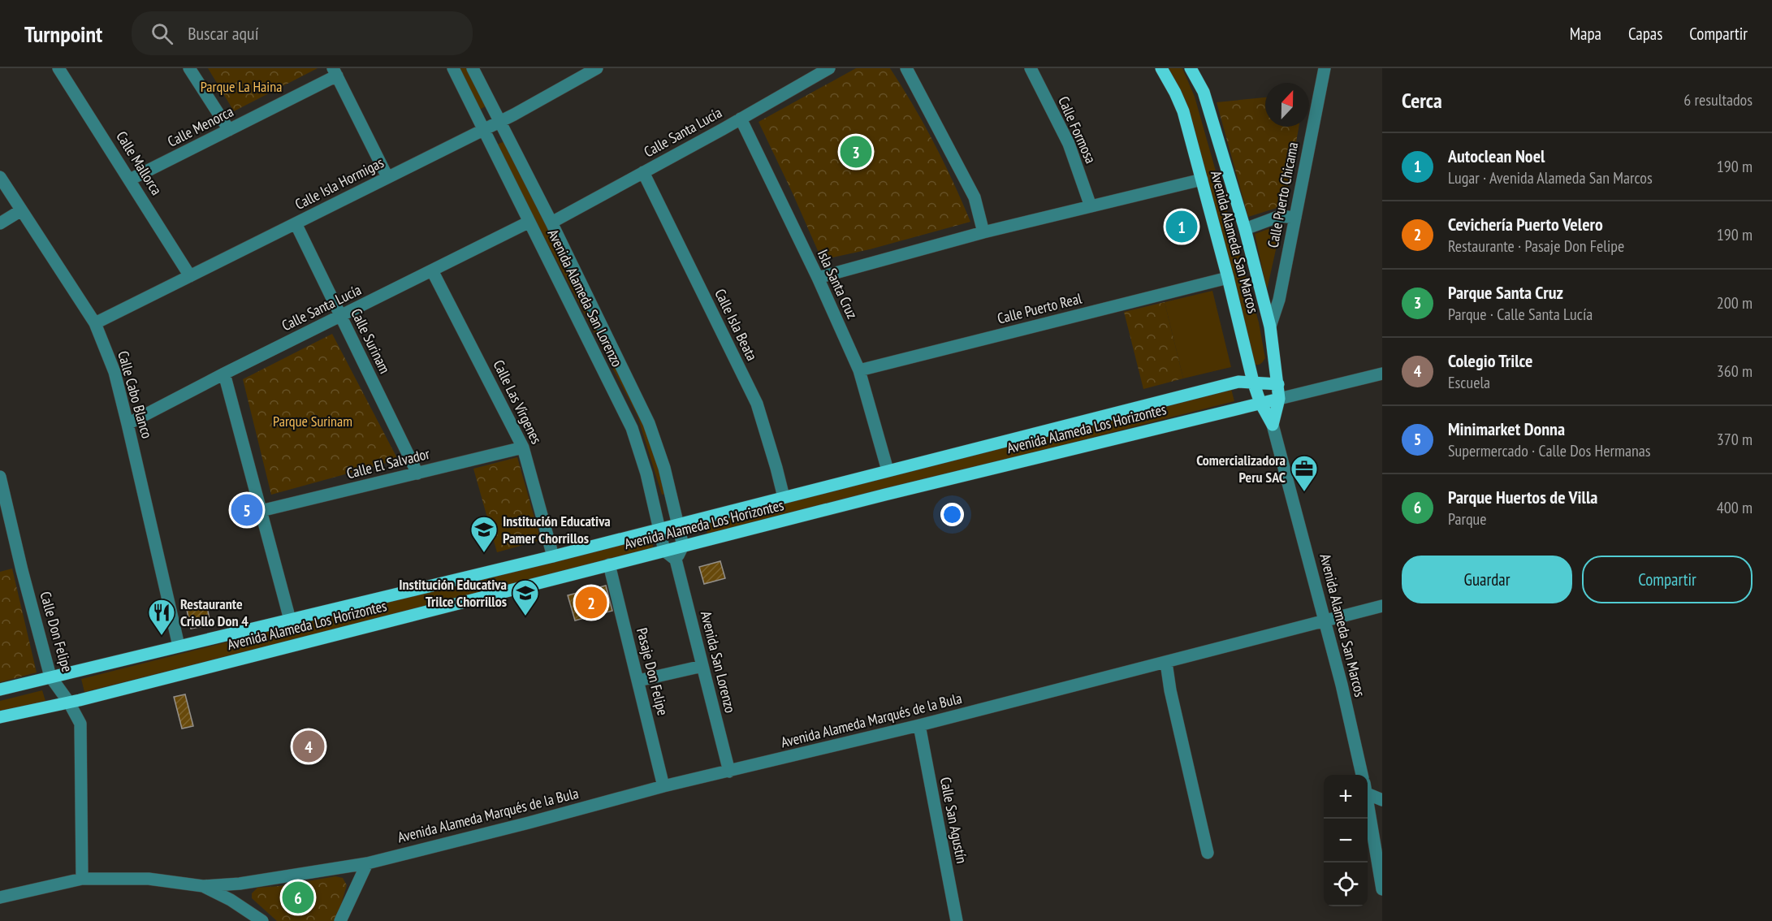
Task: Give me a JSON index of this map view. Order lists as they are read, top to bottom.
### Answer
{
  "streets": {
    "main road": ["Avenida Alameda San Marcos", "Avenida Alameda Los Horizontes"],
    "street": [
      "Calle Menorca",
      "Calle Formosa",
      "Calle Santa Lucía",
      "Calle Mallorca",
      "Calle Isla Hormigas",
      "Calle Puerto Chicama",
      "Isla Santa Cruz",
      "Avenida Alameda San Lorenzo",
      "Calle Puerto Real",
      "Calle Isla Beata",
      "Calle Surinam",
      "Calle Cabo Blanco",
      "Calle Las Vírgenes",
      "Calle El Salvador",
      "Calle Don Felipe",
      "Avenida San Lorenzo",
      "Pasaje Don Felipe",
      "Avenida Alameda Marqués de la Bula",
      "Calle San Agustín"
    ]
  },
  "crossings": [
    ["Calle Menorca", "Calle Mallorca"],
    ["Calle Santa Lucía", "Isla Santa Cruz"],
    ["Calle Santa Lucía", "Avenida Alameda San Lorenzo"],
    ["Calle Santa Lucía", "Calle Isla Beata"],
    ["Calle Santa Lucía", "Calle Surinam"],
    ["Calle Santa Lucía", "Calle Cabo Blanco"],
    ["Calle Santa Lucía", "Calle Las Vírgenes"],
    ["Calle Mallorca", "Calle Isla Hormigas"],
    ["Calle Isla Hormigas", "Avenida Alameda San Lorenzo"],
    ["Calle Isla Hormigas", "Calle Surinam"],
    ["Calle Isla Hormigas", "Calle Cabo Blanco"],
    ["Calle Puerto Chicama", "Avenida Alameda San Marcos"],
    ["Avenida Alameda San Marcos", "Calle Puerto Real"],
    ["Avenida Alameda San Marcos", "Avenida Alameda Los Horizontes"],
    ["Avenida Alameda San Marcos", "Avenida Alameda Marqués de la Bula"],
    ["Isla Santa Cruz", "Calle Puerto Real"],
    ["Isla Santa Cruz", "Avenida Alameda Los Horizontes"],
    ["Avenida Alameda San Lorenzo", "Avenida Alameda Los Horizontes"],
    ["Calle Isla Beata", "Avenida Alameda Los Horizontes"],
    ["Calle Surinam", "Calle El Salvador"],
    ["Calle Cabo Blanco", "Avenida Alameda Los Horizontes"],
    ["Calle Las Vírgenes", "Avenida Alameda Los Horizontes"],
    ["Calle Las Vírgenes", "Calle El Salvador"],
    ["Avenida Alameda Los Horizontes", "Calle Don Felipe"],
    ["Avenida Alameda Los Horizontes", "Pasaje Don Felipe"],
    ["Calle Don Felipe", "Avenida Alameda Marqués de la Bula"],
    ["Avenida San Lorenzo", "Avenida Alameda Marqués de la Bula"],
    ["Pasaje Don Felipe", "Avenida Alameda Marqués de la Bula"],
    ["Avenida Alameda Marqués de la Bula", "Calle San Agustín"]
  ],
  "parks": ["Parque La Haina", "Parque Surinam"],
  "places": {
    "office": ["Comercializadora Peru SAC"],
    "school or university": ["Institución Educativa Pamer Chorrillos", "Institución Educativa Trilce Chorrillos"],
    "restaurant": ["Restaurante Criollo Don 4"]
  },
  "north": "top",
  "page": {
    "header": "Turnpoint",
    "search": "Buscar aquí",
    "nav": ["Mapa", "Capas", "Compartir"],
    "heading": ["Cerca", "6 resultados"],
    "list": [
      {
        "mark": "1",
        "name": "Autoclean Noel",
        "note": "Lugar · Avenida Alameda San Marcos",
        "value": "190 m"
      },
      {
        "mark": "2",
        "name": "Cevichería Puerto Velero",
        "note": "Restaurante · Pasaje Don Felipe",
        "value": "190 m"
      },
      {
        "mark": "3",
        "name": "Parque Santa Cruz",
        "note": "Parque · Calle Santa Lucía",
        "value": "200 m"
      },
      {
        "mark": "4",
        "name": "Colegio Trilce",
        "note": "Escuela",
        "value": "360 m"
      },
      {
        "mark": "5",
        "name": "Minimarket Donna",
        "note": "Supermercado · Calle Dos Hermanas",
        "value": "370 m"
      },
      {
        "mark": "6",
        "name": "Parque Huertos de Villa",
        "note": "Parque",
        "value": "400 m"
      }
    ],
    "pins": [
      "3",
      "1",
      "5",
      "2",
      "4",
      "6"
    ],
    "buttons": ["Guardar", "Compartir"],
    "map_buttons": ["+", "−"]
  }
}
